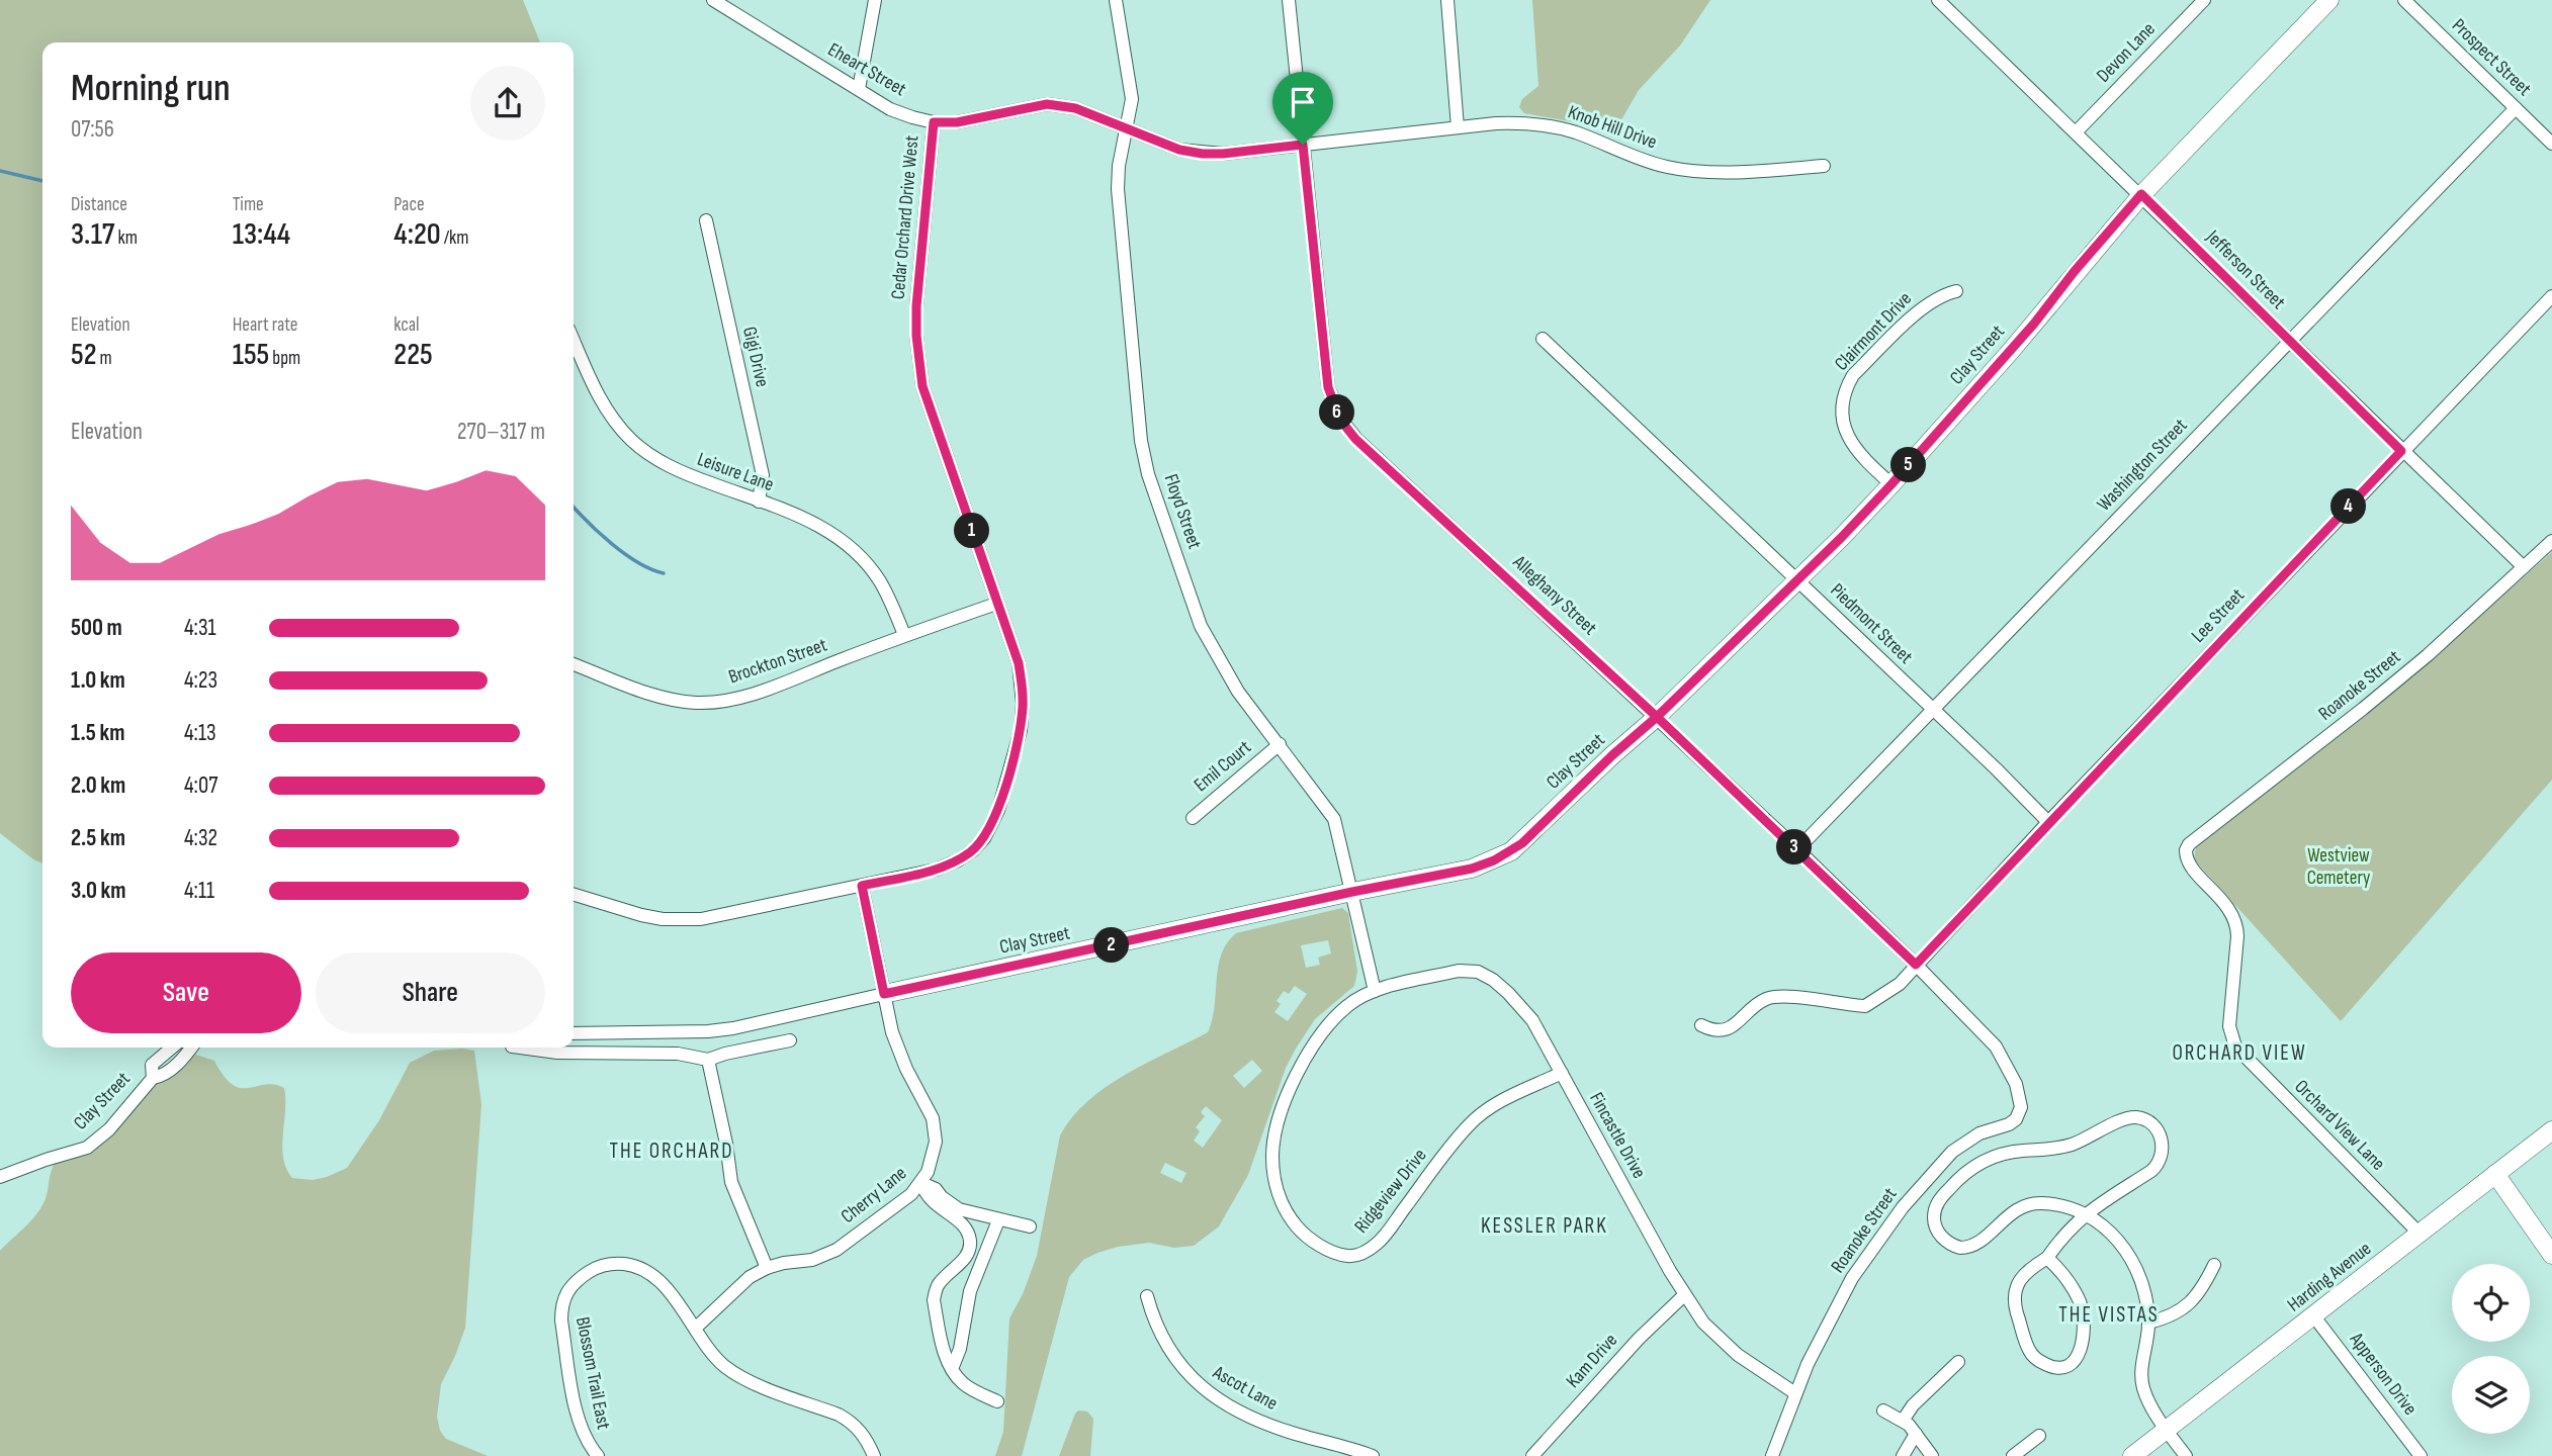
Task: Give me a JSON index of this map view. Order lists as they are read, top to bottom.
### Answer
{
  "streets": {
    "street": [
      "Devon Lane",
      "Prospect Street",
      "Eheart Street",
      "Knob Hill Drive",
      "Cedar Orchard Drive West",
      "Jefferson Street",
      "Clairmont Drive",
      "Clay Street",
      "Gigi Drive",
      "Washington Street",
      "Leisure Lane",
      "Floyd Street",
      "Alleghany Street",
      "Lee Street",
      "Piedmont Street",
      "Brockton Street",
      "Roanoke Street",
      "Emil Court",
      "Orchard View Lane",
      "Fincastle Drive",
      "Ridgeview Drive",
      "Cherry Lane",
      "Harding Avenue",
      "Kam Drive",
      "Blossom Trail East",
      "Apperson Drive",
      "Ascot Lane"
    ]
  },
  "crossings": [
    ["Devon Lane", "Jefferson Street"],
    ["Prospect Street", "Washington Street"],
    ["Eheart Street", "Knob Hill Drive"],
    ["Eheart Street", "Cedar Orchard Drive West"],
    ["Eheart Street", "Floyd Street"],
    ["Eheart Street", "Alleghany Street"],
    ["Knob Hill Drive", "Alleghany Street"],
    ["Cedar Orchard Drive West", "Brockton Street"],
    ["Cedar Orchard Drive West", "Cherry Lane"],
    ["Jefferson Street", "Clay Street"],
    ["Jefferson Street", "Washington Street"],
    ["Jefferson Street", "Lee Street"],
    ["Jefferson Street", "Roanoke Street"],
    ["Clairmont Drive", "Clay Street"],
    ["Clay Street", "Floyd Street"],
    ["Clay Street", "Alleghany Street"],
    ["Clay Street", "Piedmont Street"],
    ["Clay Street", "Cherry Lane"],
    ["Gigi Drive", "Leisure Lane"],
    ["Washington Street", "Alleghany Street"],
    ["Washington Street", "Piedmont Street"],
    ["Leisure Lane", "Brockton Street"],
    ["Floyd Street", "Emil Court"],
    ["Floyd Street", "Fincastle Drive"],
    ["Floyd Street", "Ridgeview Drive"],
    ["Alleghany Street", "Lee Street"],
    ["Alleghany Street", "Roanoke Street"],
    ["Lee Street", "Piedmont Street"],
    ["Roanoke Street", "Orchard View Lane"],
    ["Roanoke Street", "Fincastle Drive"],
    ["Orchard View Lane", "Harding Avenue"],
    ["Fincastle Drive", "Ridgeview Drive"],
    ["Fincastle Drive", "Kam Drive"],
    ["Cherry Lane", "Blossom Trail East"],
    ["Harding Avenue", "Apperson Drive"]
  ],
  "districts": [
    "ORCHARD VIEW",
    "THE ORCHARD",
    "KESSLER PARK",
    "THE VISTAS"
  ],
  "parks": ["Westview Cemetery"],
  "page": {
    "heading": ["Morning run", "07:56"],
    "stats": [
      ["Distance", "3.17 km"],
      ["Time", "13:44"],
      ["Pace", "4:20 /km"],
      ["Elevation", "52 m"],
      ["Heart rate", "155 bpm"],
      ["kcal", "225"]
    ],
    "pins": [
      "6",
      "5",
      "4",
      "1",
      "3",
      "2"
    ],
    "chart": ["Elevation", "270–317 m"],
    "list": [
      {
        "name": "500 m",
        "note": "4:31"
      },
      {
        "name": "1.0 km",
        "note": "4:23"
      },
      {
        "name": "1.5 km",
        "note": "4:13"
      },
      {
        "name": "2.0 km",
        "note": "4:07"
      },
      {
        "name": "2.5 km",
        "note": "4:32"
      },
      {
        "name": "3.0 km",
        "note": "4:11"
      }
    ],
    "buttons": ["Save", "Share"]
  }
}
